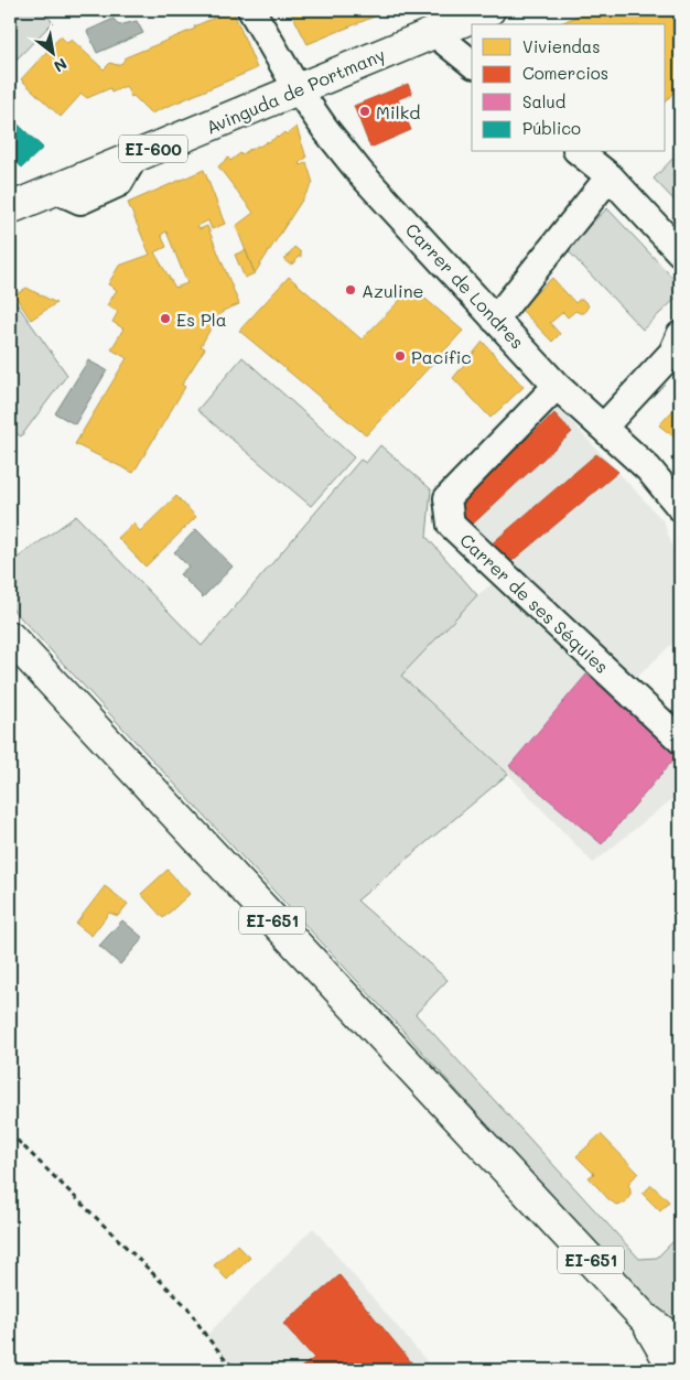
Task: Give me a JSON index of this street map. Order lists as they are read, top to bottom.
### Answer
{
  "streets": {
    "main road": ["Avinguda de Portmany", "EI-600", "EI-651"],
    "street": ["Carrer de Londres", "Carrer de ses Séquies"]
  },
  "crossings": [
    ["Avinguda de Portmany", "Carrer de Londres"],
    ["Carrer de Londres", "Carrer de ses Séquies"]
  ],
  "places": [
    "Milkd",
    "Azuline",
    "Es Pla",
    "Pacífic"
  ],
  "legend": [
    "Viviendas",
    "Comercios",
    "Salud",
    "Público"
  ],
  "north": "bottom right"
}
